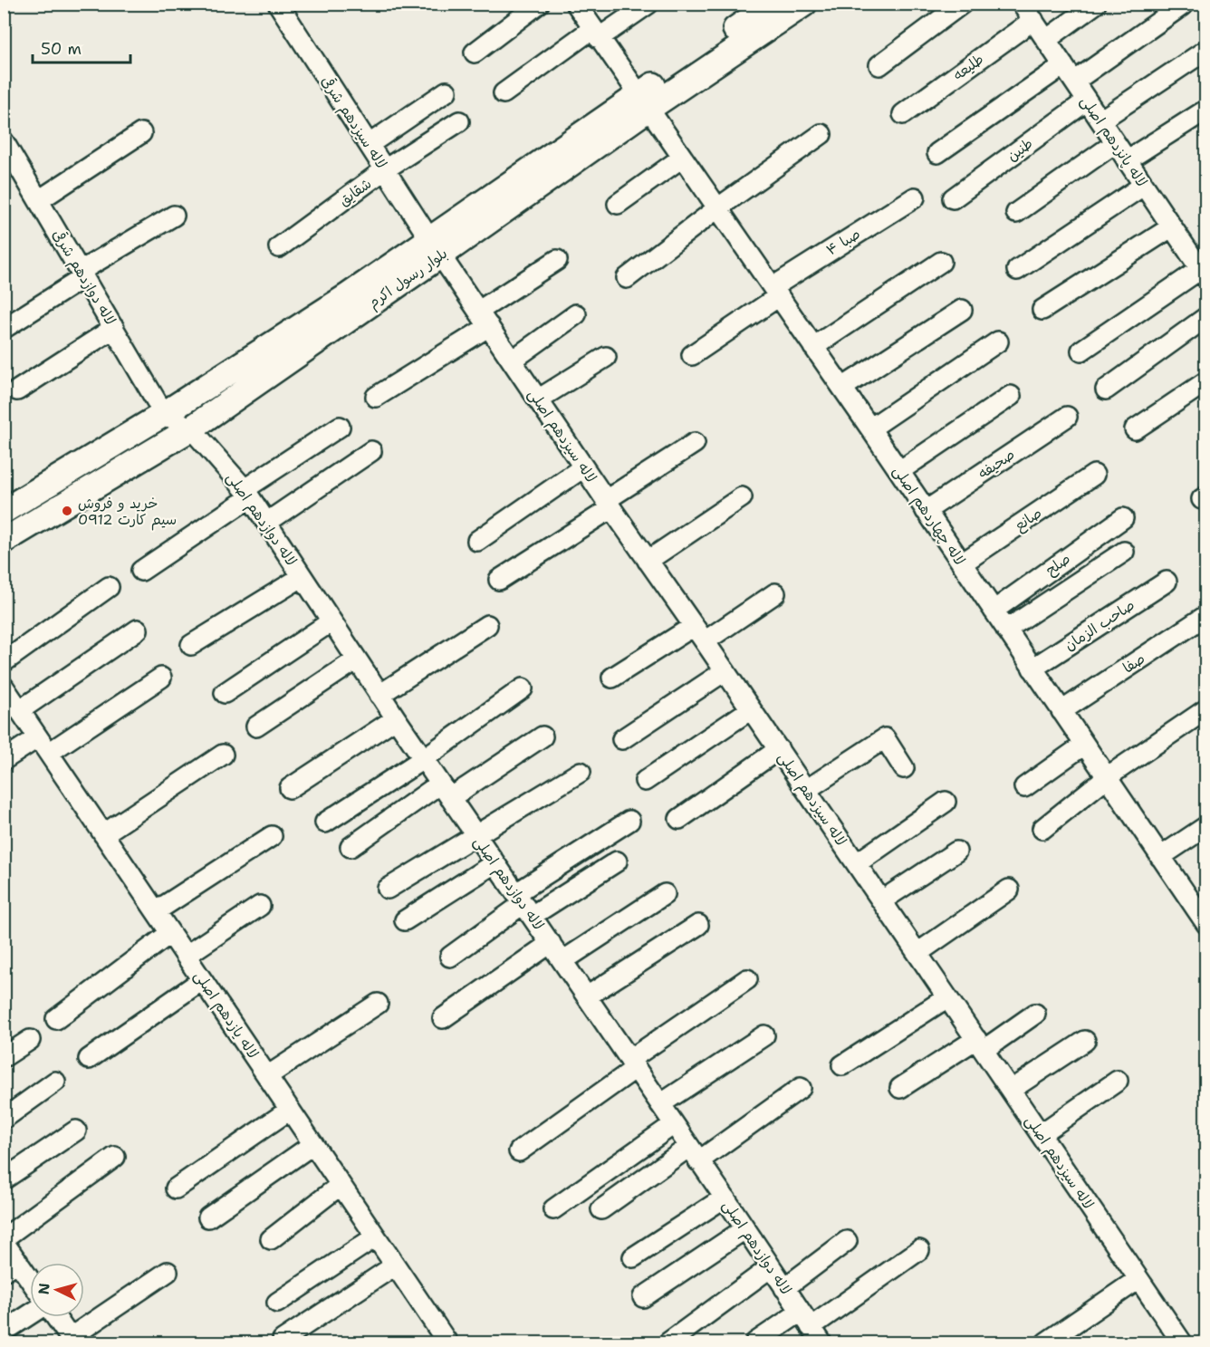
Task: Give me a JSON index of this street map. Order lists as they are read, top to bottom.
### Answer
{
  "streets": {
    "main road": ["بلوار رسول اکرم"],
    "street": [
      "طلیعه",
      "لاله سیزدهم شرقی",
      "لاله پانزدهم اصلی",
      "طنین",
      "شقایق",
      "صبا ۴",
      "لاله دوازدهم شرقی",
      "لاله سیزدهم اصلی",
      "صحیفه",
      "لاله چهاردهم اصلی",
      "لاله دوازدهم اصلی",
      "صانع",
      "صلح",
      "صاحب الزمان",
      "صفا",
      "لاله یازدهم اصلی"
    ]
  },
  "crossings": [
    ["طلیعه", "لاله پانزدهم اصلی"],
    ["لاله سیزدهم شرقی", "شقایق"],
    ["لاله سیزدهم شرقی", "بلوار رسول اکرم"],
    ["لاله سیزدهم شرقی", "لاله سیزدهم اصلی"],
    ["لاله پانزدهم اصلی", "طنین"],
    ["صبا ۴", "لاله چهاردهم اصلی"],
    ["لاله دوازدهم شرقی", "بلوار رسول اکرم"],
    ["بلوار رسول اکرم", "لاله سیزدهم اصلی"],
    ["بلوار رسول اکرم", "لاله چهاردهم اصلی"],
    ["بلوار رسول اکرم", "لاله دوازدهم اصلی"],
    ["صحیفه", "لاله چهاردهم اصلی"],
    ["لاله چهاردهم اصلی", "صانع"],
    ["لاله چهاردهم اصلی", "صلح"],
    ["لاله چهاردهم اصلی", "صاحب الزمان"],
    ["لاله چهاردهم اصلی", "صفا"]
  ],
  "places": ["خرید و فروش سیم کارت 0912"],
  "scale_bar": "50 m",
  "north": "left"
}
